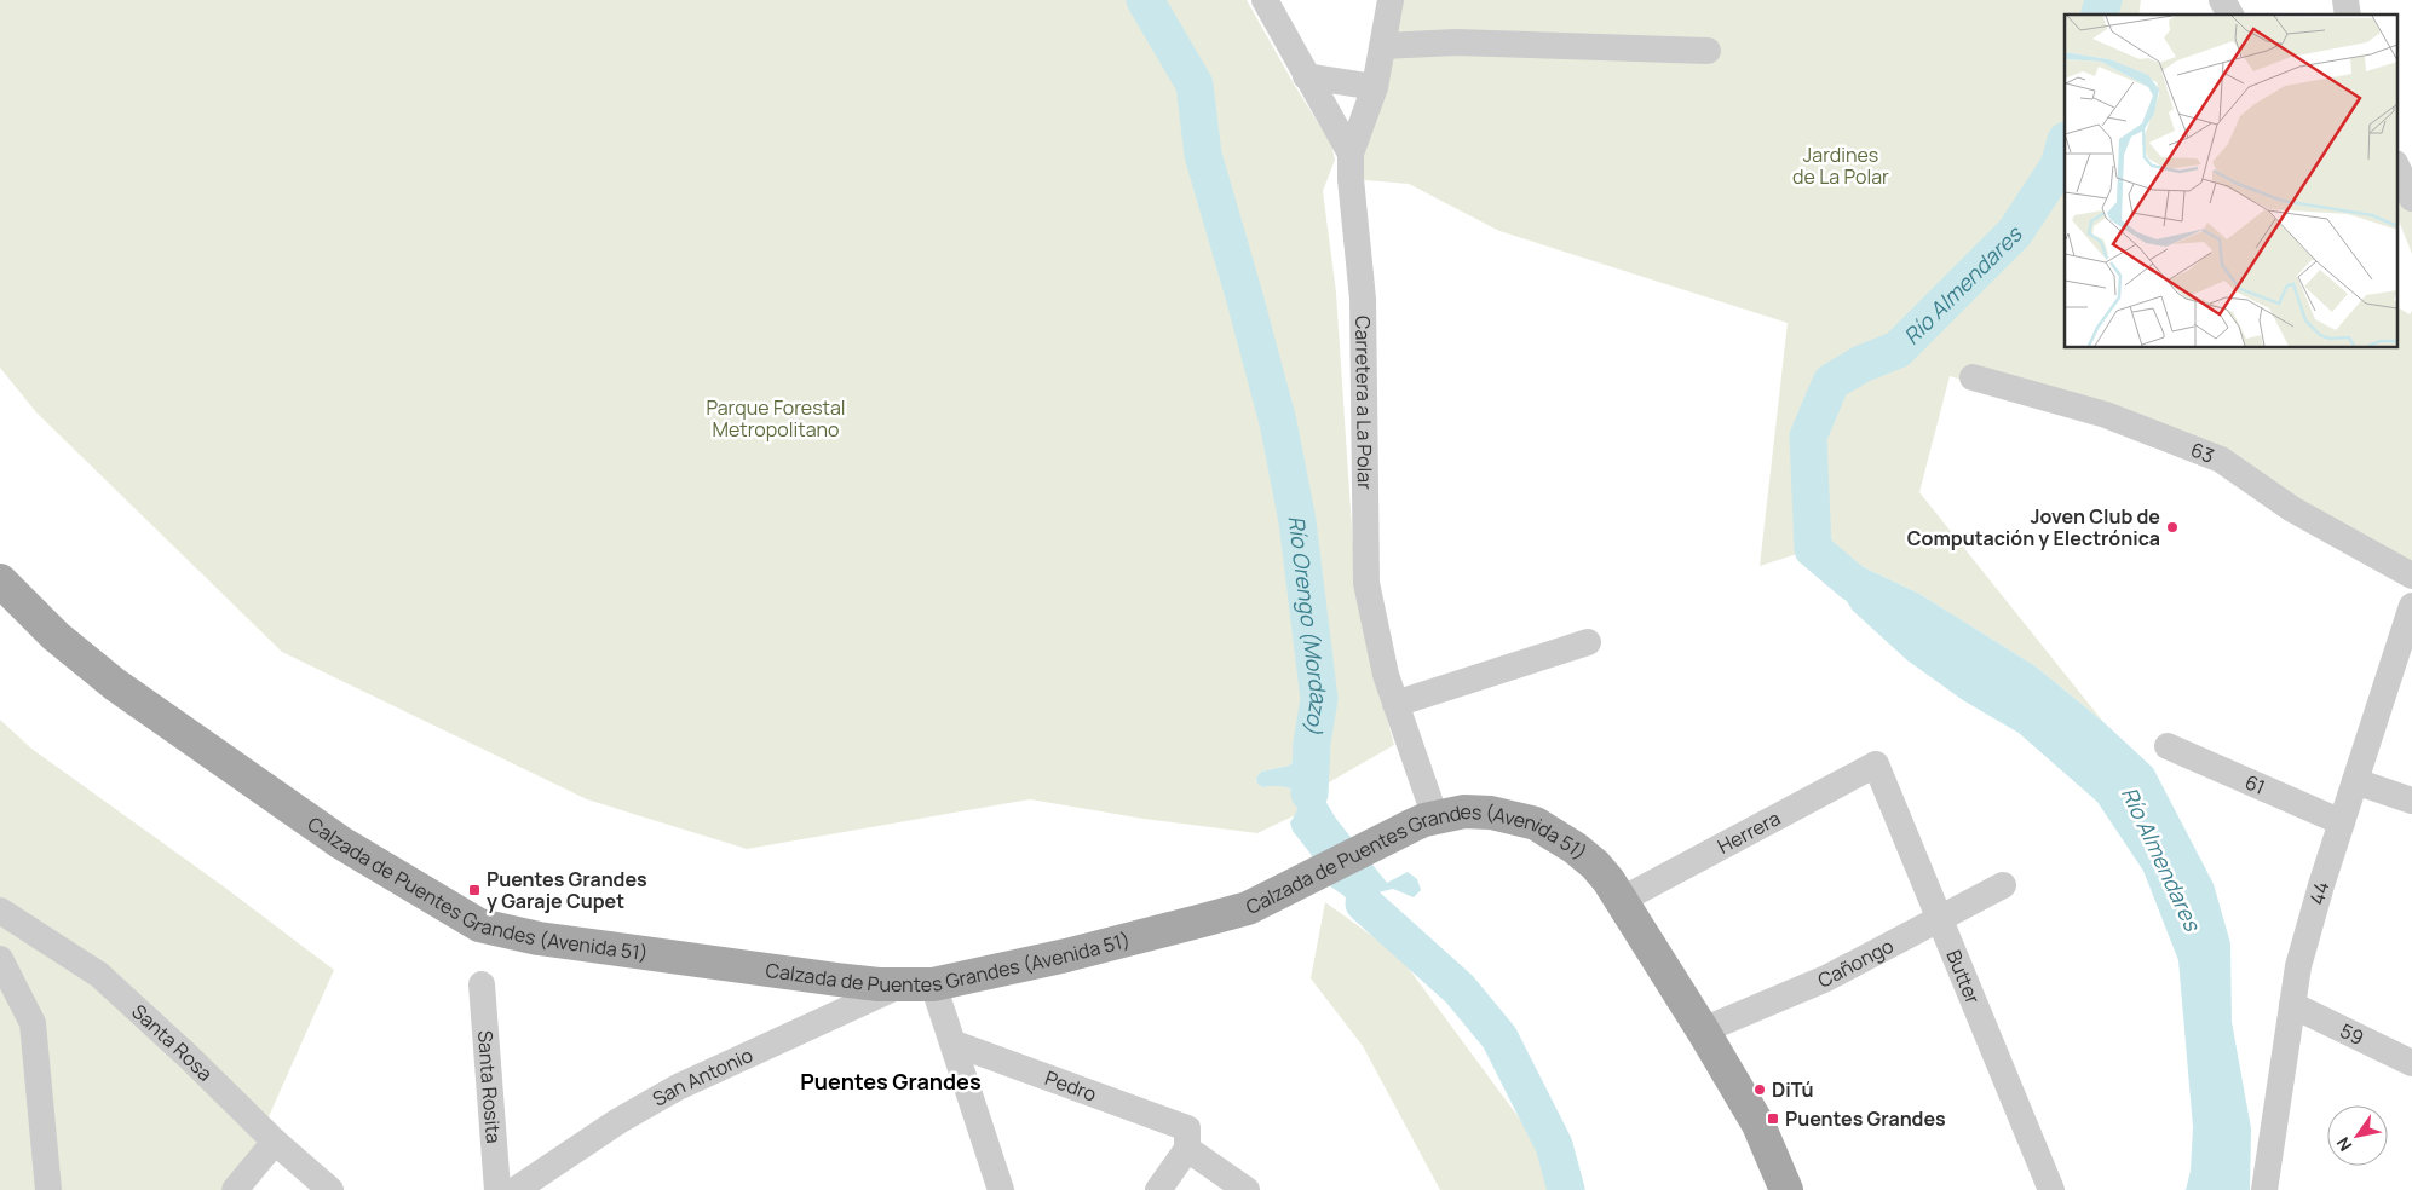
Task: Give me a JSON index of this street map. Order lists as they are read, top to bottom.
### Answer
{
  "streets": {
    "main road": ["Calzada de Puentes Grandes (Avenida 51)"],
    "street": [
      "Carretera a La Polar",
      "63",
      "61",
      "Herrera",
      "44",
      "Cañongo",
      "Butter",
      "59",
      "Santa Rosa",
      "San Antonio",
      "Pedro",
      "Santa Rosita"
    ]
  },
  "crossings": [
    ["Carretera a La Polar", "Calzada de Puentes Grandes (Avenida 51)"],
    ["61", "44"],
    ["Herrera", "Calzada de Puentes Grandes (Avenida 51)"],
    ["Herrera", "Butter"],
    ["Calzada de Puentes Grandes (Avenida 51)", "Cañongo"],
    ["Calzada de Puentes Grandes (Avenida 51)", "San Antonio"],
    ["44", "59"],
    ["Cañongo", "Butter"]
  ],
  "districts": ["Puentes Grandes"],
  "water": ["Río Almendares", "Río Orengo (Mordazo)"],
  "parks": ["Jardines de La Polar", "Parque Forestal Metropolitano"],
  "places": {
    "other": ["Joven Club de Computación y Electrónica", "DiTú"],
    "transit": ["Puentes Grandes y Garaje Cupet", "Puentes Grandes"]
  },
  "north": "bottom left"
}
